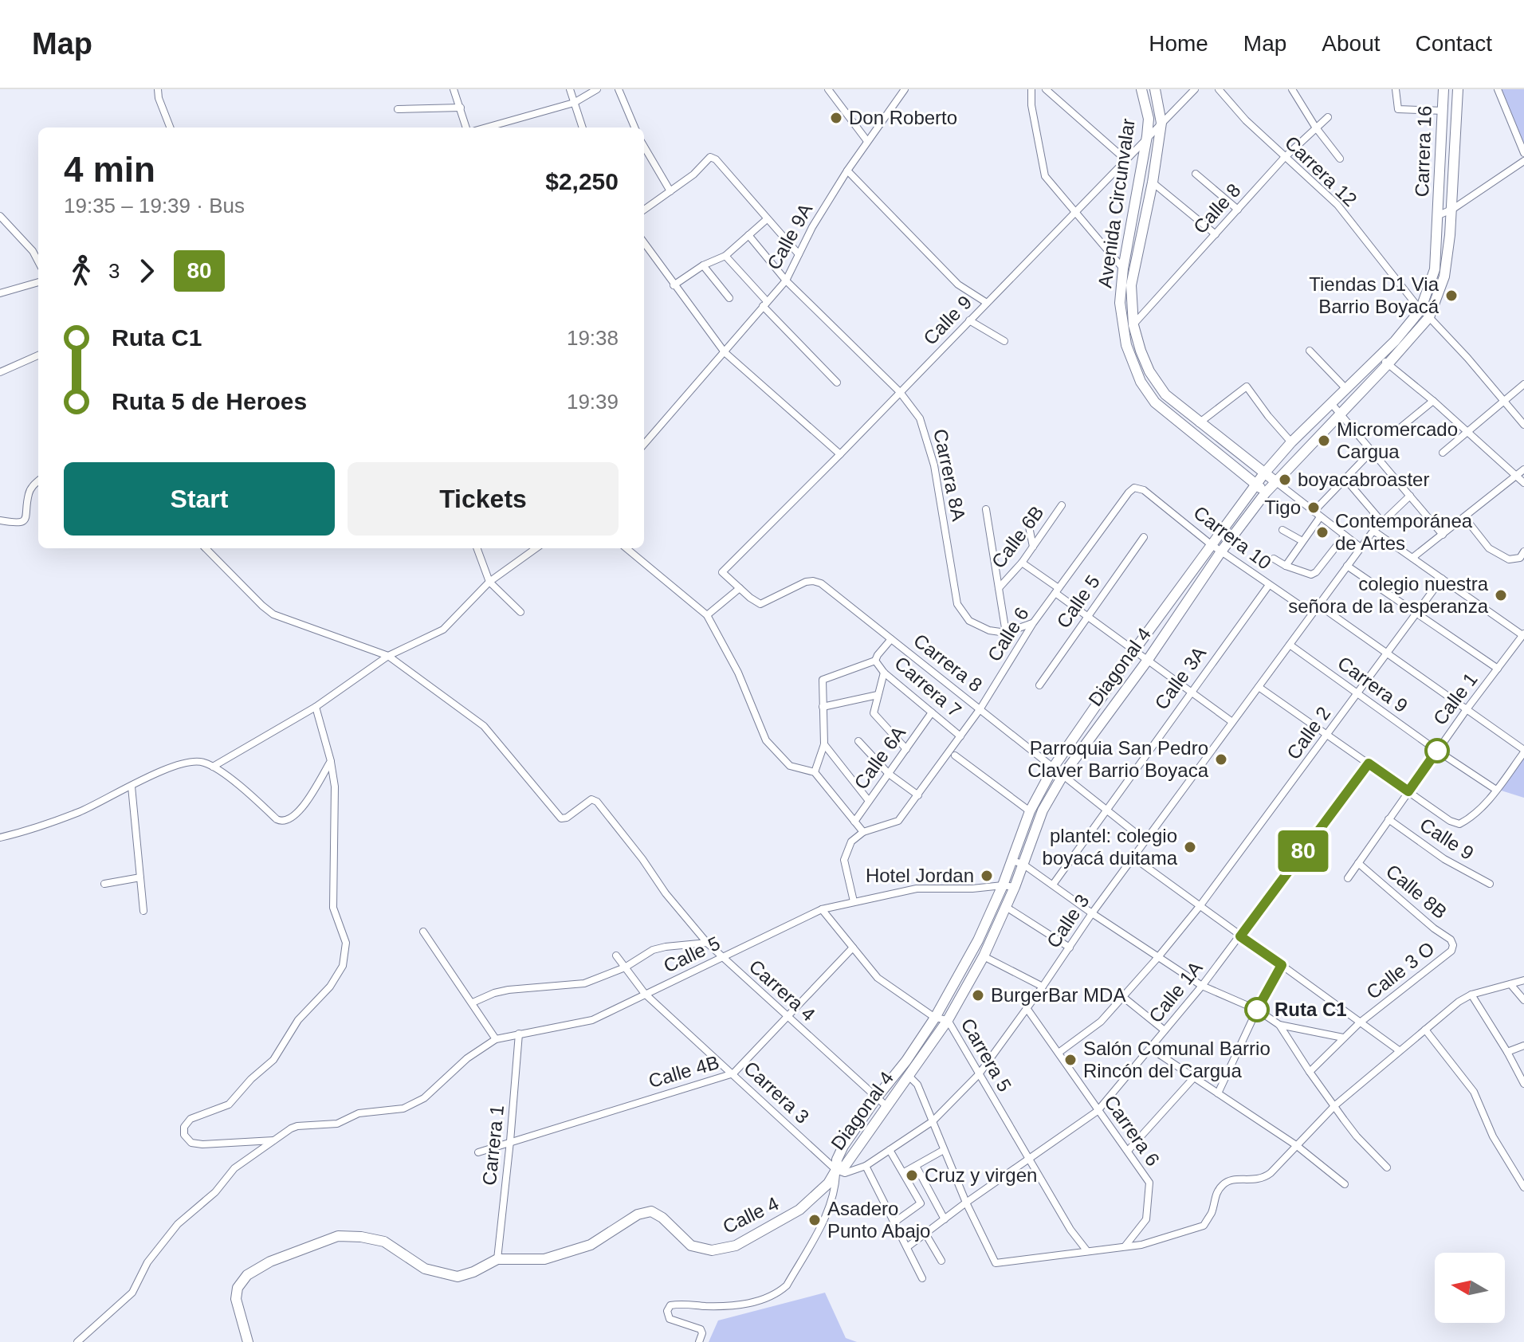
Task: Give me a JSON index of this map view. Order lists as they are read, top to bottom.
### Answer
{
  "streets": {
    "street": [
      "Carrera 16",
      "Carrera 12",
      "Avenida Circunvalar",
      "Calle 8",
      "Calle 9A",
      "Calle 9",
      "Carrera 8A",
      "Calle 6B",
      "Carrera 10",
      "Calle 5",
      "Calle 6",
      "Carrera 8",
      "Diagonal 4",
      "Calle 3A",
      "Carrera 9",
      "Carrera 7",
      "Calle 1",
      "Calle 2",
      "Calle 6A",
      "Calle 8B",
      "Calle 3",
      "Calle 3 O",
      "Carrera 4",
      "Calle 1A",
      "Carrera 5",
      "Calle 4B",
      "Carrera 3",
      "Carrera 6",
      "Carrera 1",
      "Calle 4"
    ]
  },
  "crossings": [
    ["Carrera 16", "Diagonal 4"],
    ["Carrera 12", "Calle 8"],
    ["Carrera 12", "Diagonal 4"],
    ["Avenida Circunvalar", "Calle 8"],
    ["Avenida Circunvalar", "Calle 9"],
    ["Avenida Circunvalar", "Diagonal 4"],
    ["Calle 9A", "Carrera 8A"],
    ["Calle 9", "Carrera 8A"],
    ["Calle 9", "Carrera 8"],
    ["Calle 9", "Calle 1"],
    ["Carrera 10", "Calle 6"],
    ["Carrera 10", "Diagonal 4"],
    ["Carrera 10", "Calle 3A"],
    ["Carrera 10", "Calle 3"],
    ["Calle 5", "Calle 6"],
    ["Calle 5", "Diagonal 4"],
    ["Calle 5", "Carrera 4"],
    ["Calle 5", "Carrera 5"],
    ["Calle 5", "Carrera 3"],
    ["Calle 5", "Carrera 1"],
    ["Calle 6", "Carrera 8"],
    ["Calle 6", "Carrera 7"],
    ["Calle 6", "Calle 6A"],
    ["Carrera 8", "Diagonal 4"],
    ["Carrera 8", "Calle 3A"],
    ["Carrera 8", "Calle 3"],
    ["Diagonal 4", "Calle 3"],
    ["Diagonal 4", "Carrera 4"],
    ["Diagonal 4", "Carrera 5"],
    ["Diagonal 4", "Carrera 3"],
    ["Diagonal 4", "Calle 4"],
    ["Carrera 9", "Calle 1"],
    ["Carrera 9", "Calle 2"],
    ["Carrera 9", "Calle 3"],
    ["Carrera 7", "Calle 6A"],
    ["Calle 1", "Calle 8B"],
    ["Calle 2", "Calle 1A"],
    ["Calle 8B", "Calle 3 O"],
    ["Calle 3", "Carrera 5"],
    ["Calle 3", "Carrera 3"],
    ["Calle 3", "Carrera 6"],
    ["Calle 3", "Calle 4"],
    ["Carrera 4", "Calle 4B"],
    ["Calle 1A", "Carrera 5"],
    ["Calle 1A", "Carrera 6"],
    ["Carrera 5", "Calle 4B"],
    ["Calle 4B", "Carrera 3"],
    ["Calle 4B", "Carrera 1"],
    ["Carrera 3", "Calle 4"],
    ["Carrera 1", "Calle 4"]
  ],
  "places": [
    "Don Roberto",
    "Tiendas D1 Via Barrio Boyacá",
    "Micromercado Cargua",
    "boyacabroaster",
    "Tigo",
    "Contemporánea de Artes",
    "colegio nuestra señora de la esperanza",
    "Parroquia San Pedro Claver Barrio Boyaca",
    "plantel: colegio boyacá duitama",
    "Hotel Jordan",
    "BurgerBar MDA",
    "Ruta C1",
    "Salón Comunal Barrio Rincón del Cargua",
    "Cruz y virgen",
    "Asadero Punto Abajo"
  ],
  "lines": ["bus line 80"],
  "north": "left",
  "page": {
    "header": "Map",
    "nav": [
      "Home",
      "Map",
      "About",
      "Contact"
    ],
    "on_map": "80",
    "heading": ["4 min", "19:35 – 19:39 · Bus", "$2,250"],
    "legs": ["3", "80"],
    "list": [
      {
        "name": "Ruta C1",
        "value": "19:38"
      },
      {
        "name": "Ruta 5 de Heroes",
        "value": "19:39"
      }
    ],
    "buttons": ["Start", "Tickets"]
  }
}
